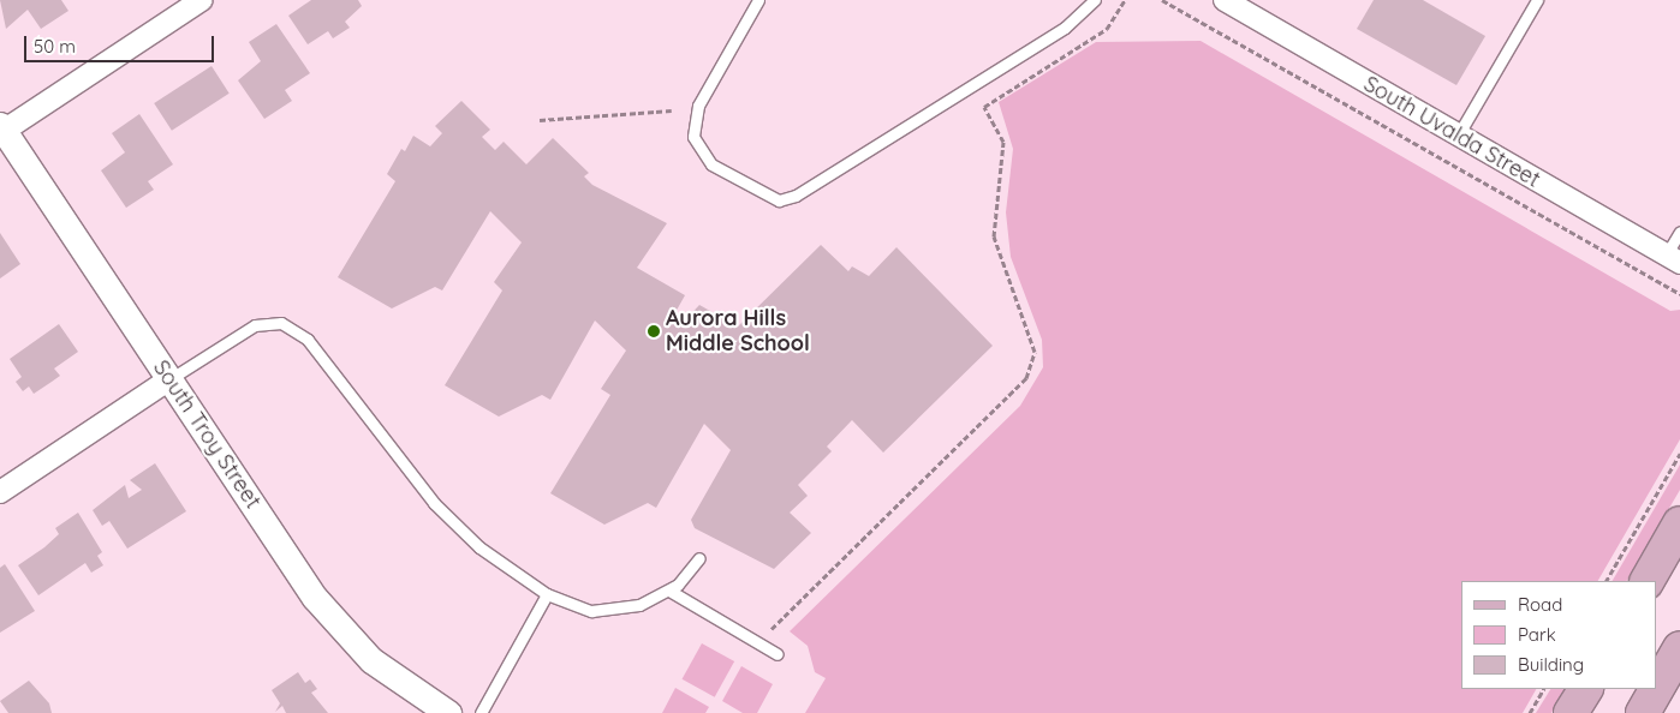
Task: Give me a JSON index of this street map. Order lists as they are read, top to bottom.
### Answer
{
  "streets": {
    "street": ["South Uvalda Street", "South Troy Street"]
  },
  "places": ["Aurora Hills Middle School"],
  "legend": ["Road", "Park", "Building"],
  "scale_bar": "50 m"
}
